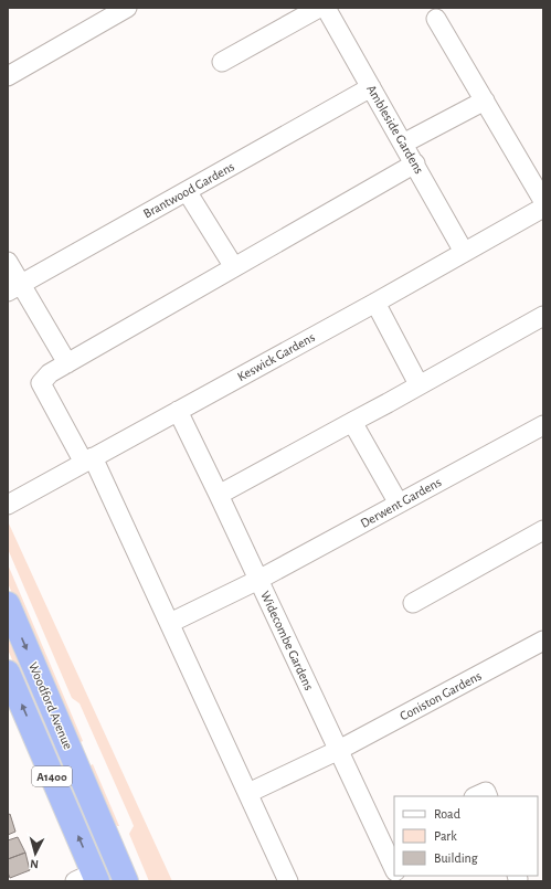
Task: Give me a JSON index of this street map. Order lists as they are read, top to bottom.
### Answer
{
  "streets": {
    "highway": ["Woodford Avenue", "A1400"],
    "street": [
      "Ambleside Gardens",
      "Brantwood Gardens",
      "Keswick Gardens",
      "Derwent Gardens",
      "Widecombe Gardens",
      "Coniston Gardens"
    ]
  },
  "crossings": [
    ["Ambleside Gardens", "Brantwood Gardens"],
    ["Ambleside Gardens", "Keswick Gardens"],
    ["Keswick Gardens", "Widecombe Gardens"],
    ["Derwent Gardens", "Widecombe Gardens"],
    ["Widecombe Gardens", "Coniston Gardens"]
  ],
  "legend": ["Road", "Park", "Building"],
  "north": "bottom"
}
